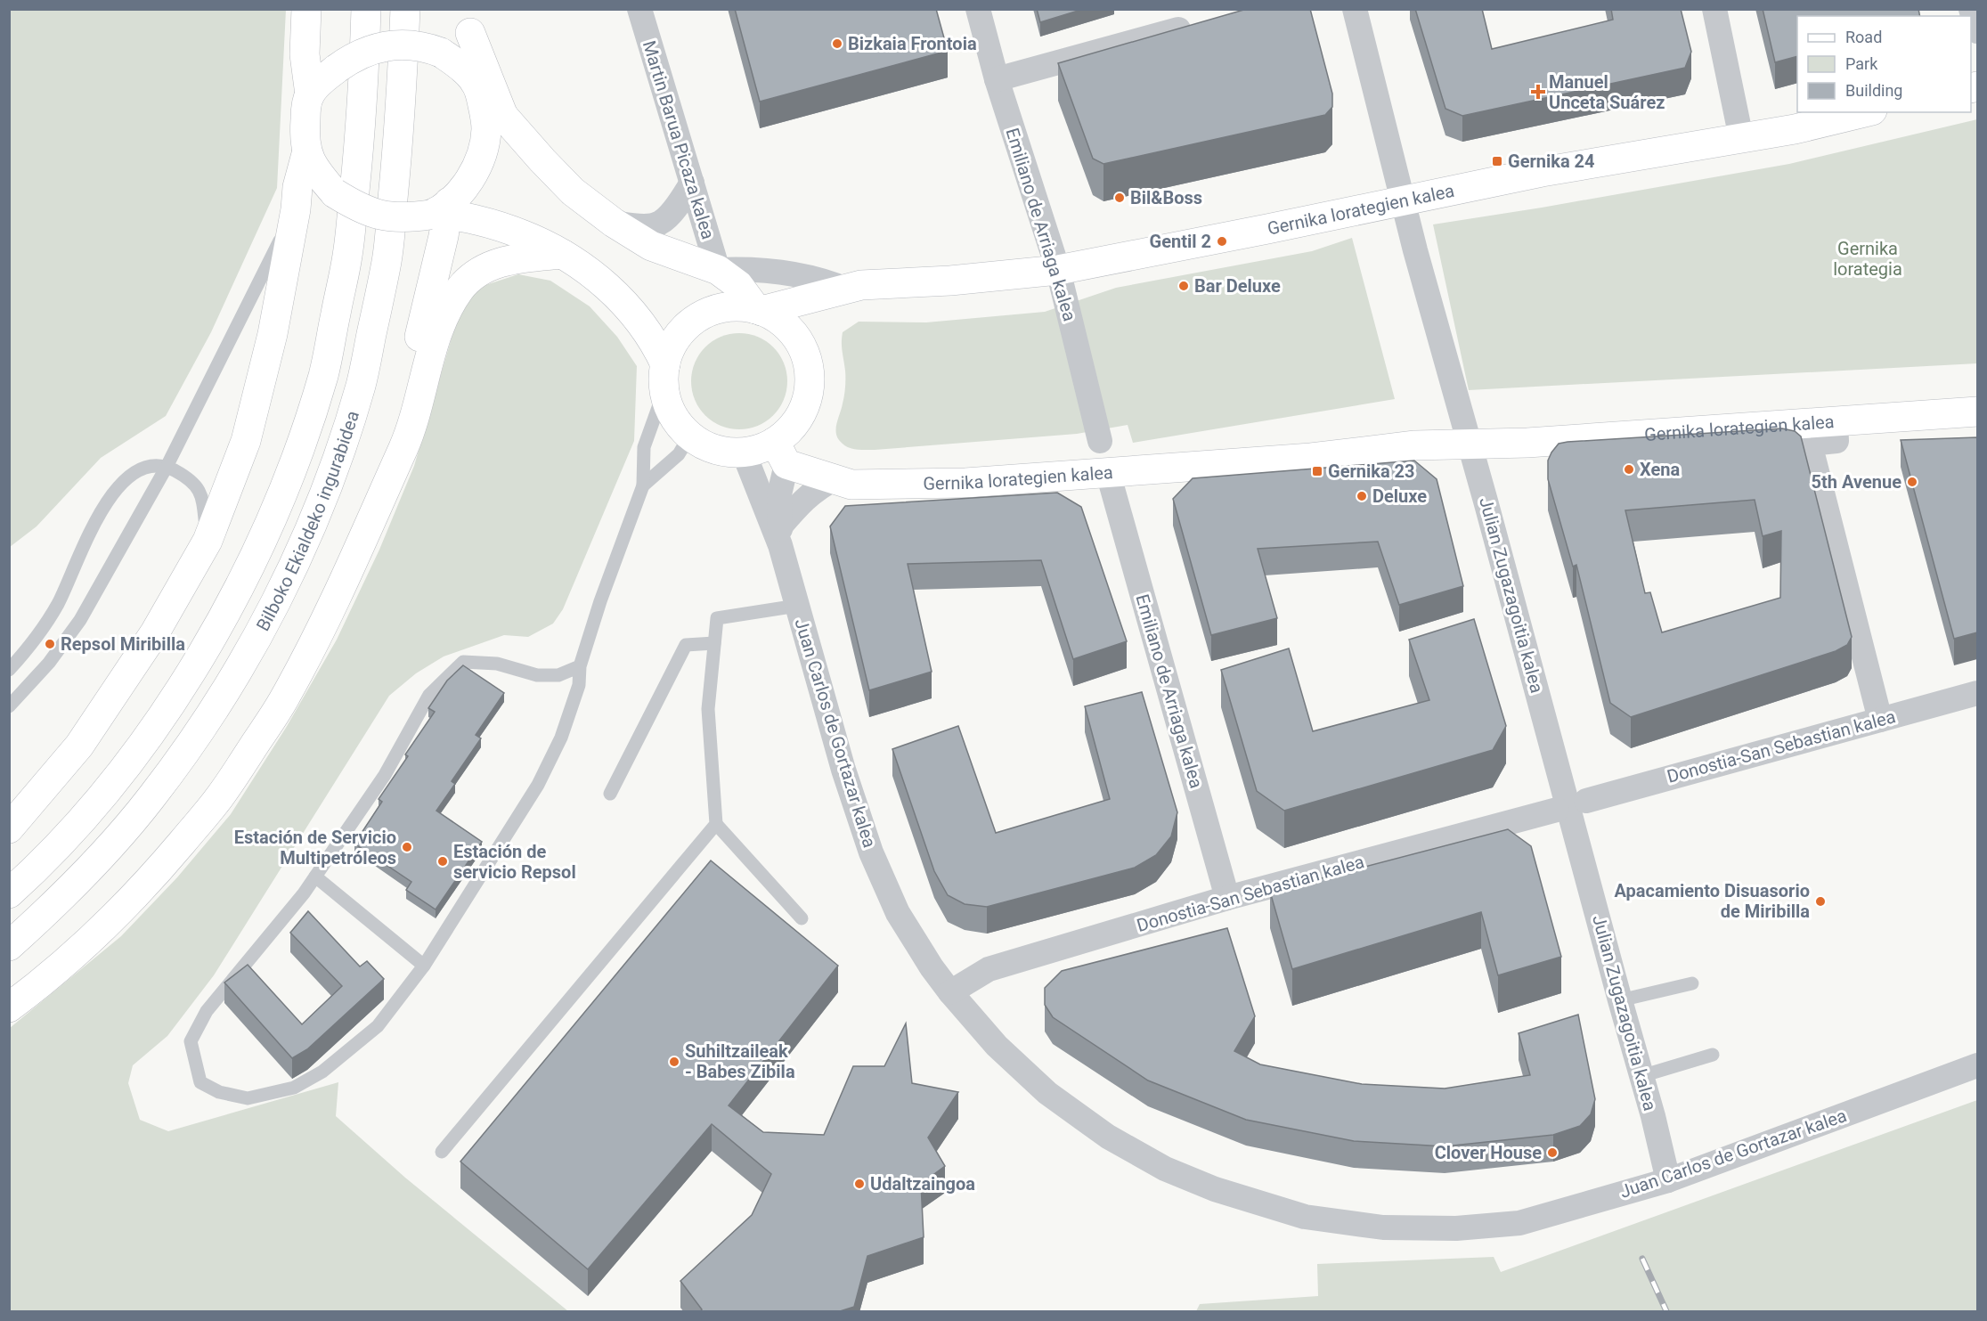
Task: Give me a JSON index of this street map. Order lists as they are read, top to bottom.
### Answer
{
  "streets": {
    "main road": ["Gernika lorategien kalea", "Bilboko Ekialdeko ingurabidea"],
    "street": [
      "Martin Barua Picaza kalea",
      "Emiliano de Arriaga kalea",
      "Julian Zugazagoitia kalea",
      "Juan Carlos de Gortazar kalea",
      "Donostia-San Sebastian kalea"
    ]
  },
  "crossings": [
    ["Gernika lorategien kalea", "Emiliano de Arriaga kalea"],
    ["Gernika lorategien kalea", "Julian Zugazagoitia kalea"],
    ["Gernika lorategien kalea", "Juan Carlos de Gortazar kalea"],
    ["Emiliano de Arriaga kalea", "Donostia-San Sebastian kalea"],
    ["Julian Zugazagoitia kalea", "Juan Carlos de Gortazar kalea"],
    ["Juan Carlos de Gortazar kalea", "Donostia-San Sebastian kalea"]
  ],
  "parks": ["Gernika lorategia"],
  "places": {
    "other": [
      "Bizkaia Frontoia",
      "Bil&Boss",
      "Gentil 2",
      "Bar Deluxe",
      "Xena",
      "5th Avenue",
      "Deluxe",
      "Repsol Miribilla",
      "Estación de Servicio Multipetróleos",
      "Estación de servicio Repsol",
      "Apacamiento Disuasorio de Miribilla",
      "Suhiltzaileak - Babes Zibila",
      "Clover House",
      "Udaltzaingoa"
    ],
    "health": ["Manuel Unceta Suárez"],
    "transit": ["Gernika 24", "Gernika 23"]
  },
  "legend": ["Road", "Park", "Building"]
}
